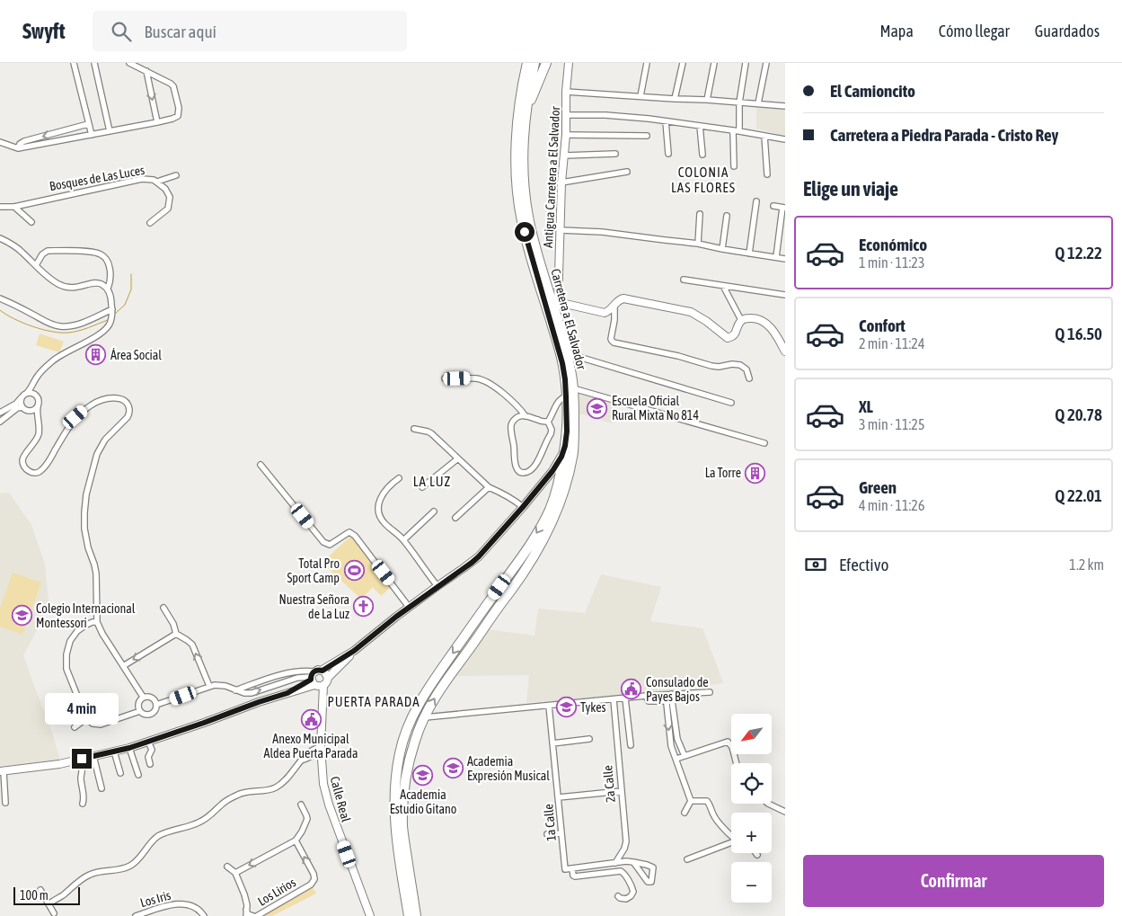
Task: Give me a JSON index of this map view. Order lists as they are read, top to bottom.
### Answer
{
  "streets": {
    "highway": ["Carretera a El Salvador"],
    "main road": ["Antigua Carretera a El Salvador", "Calle Real"],
    "street": [
      "Bosques de Las Luces",
      "2a Calle",
      "1a Calle",
      "Los Lirios",
      "Los Iris"
    ]
  },
  "crossings": [
    ["Antigua Carretera a El Salvador", "Carretera a El Salvador"]
  ],
  "districts": ["COLONIA LAS FLORES", "LA LUZ", "PUERTA PARADA"],
  "places": {
    "building": ["Área Social", "La Torre"],
    "school or university": [
      "Escuela Oficial Rural Mixta No 814",
      "Colegio Internacional Montessori",
      "Tykes",
      "Academia Expresión Musical",
      "Academia Estudio Gitano"
    ],
    "sports": ["Total Pro Sport Camp"],
    "church": ["Nuestra Señora de La Luz"],
    "public building": ["Consulado de Payes Bajos", "Anexo Municipal Aldea Puerta Parada"]
  },
  "scale_bar": "100 m",
  "north": "bottom left",
  "page": {
    "header": "Swyft",
    "search": "Buscar aquí",
    "nav": ["Mapa", "Cómo llegar", "Guardados"],
    "banner": ["El Camioncito", "Carretera a Piedra Parada - Cristo Rey"],
    "heading": "Elige un viaje",
    "list": [
      {
        "name": "Económico",
        "note": "1 min · 11:23",
        "value": "Q 12.22"
      },
      {
        "name": "Confort",
        "note": "2 min · 11:24",
        "value": "Q 16.50"
      },
      {
        "name": "XL",
        "note": "3 min · 11:25",
        "value": "Q 20.78"
      },
      {
        "name": "Green",
        "note": "4 min · 11:26",
        "value": "Q 22.01"
      }
    ],
    "pay": ["Efectivo", "1.2 km"],
    "bubble": "4 min",
    "map_buttons": ["+", "−"],
    "buttons": "Confirmar",
    "scale": "100 m"
  }
}
